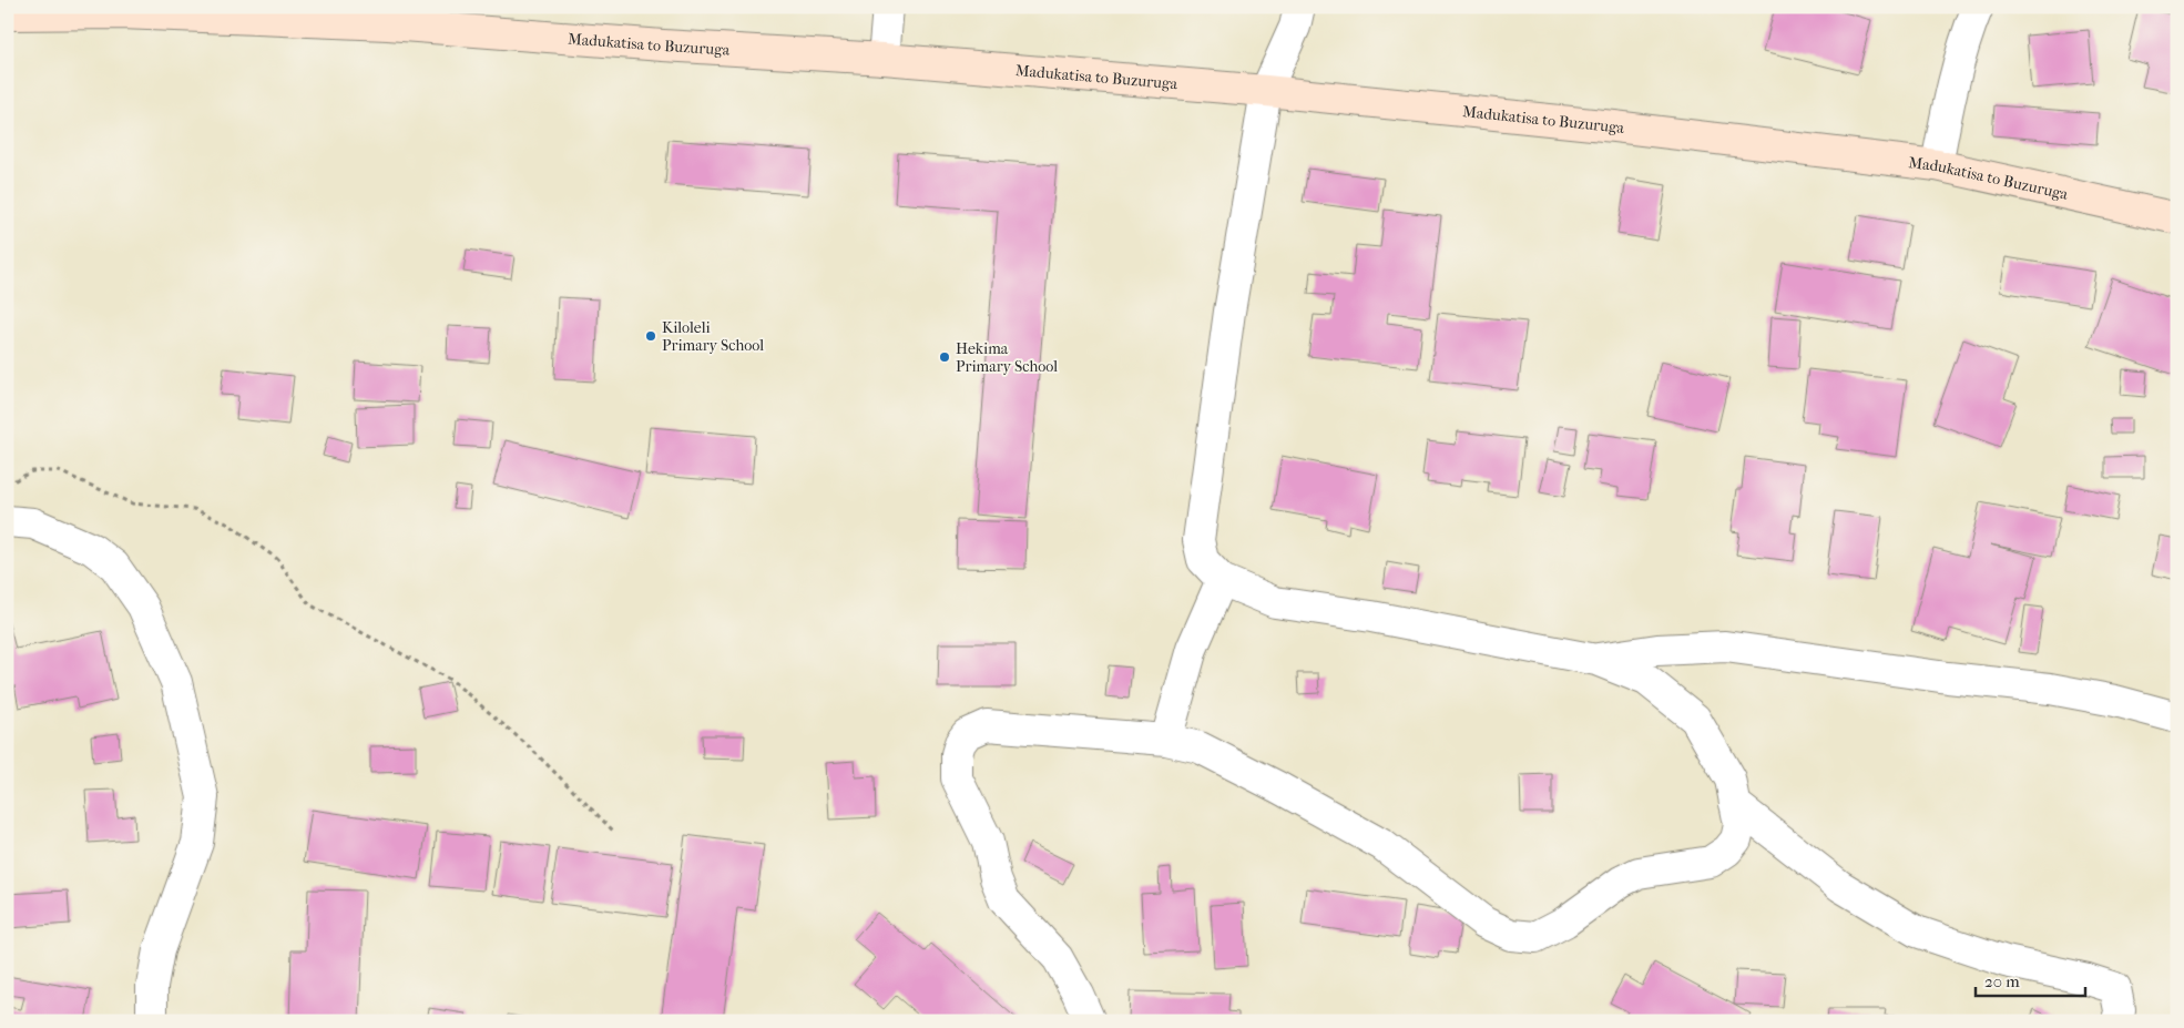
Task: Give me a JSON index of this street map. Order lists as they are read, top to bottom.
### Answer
{
  "streets": {
    "main road": ["Madukatisa to Buzuruga"]
  },
  "places": ["Kiloleli Primary School", "Hekima Primary School"],
  "scale_bar": "20 m"
}
